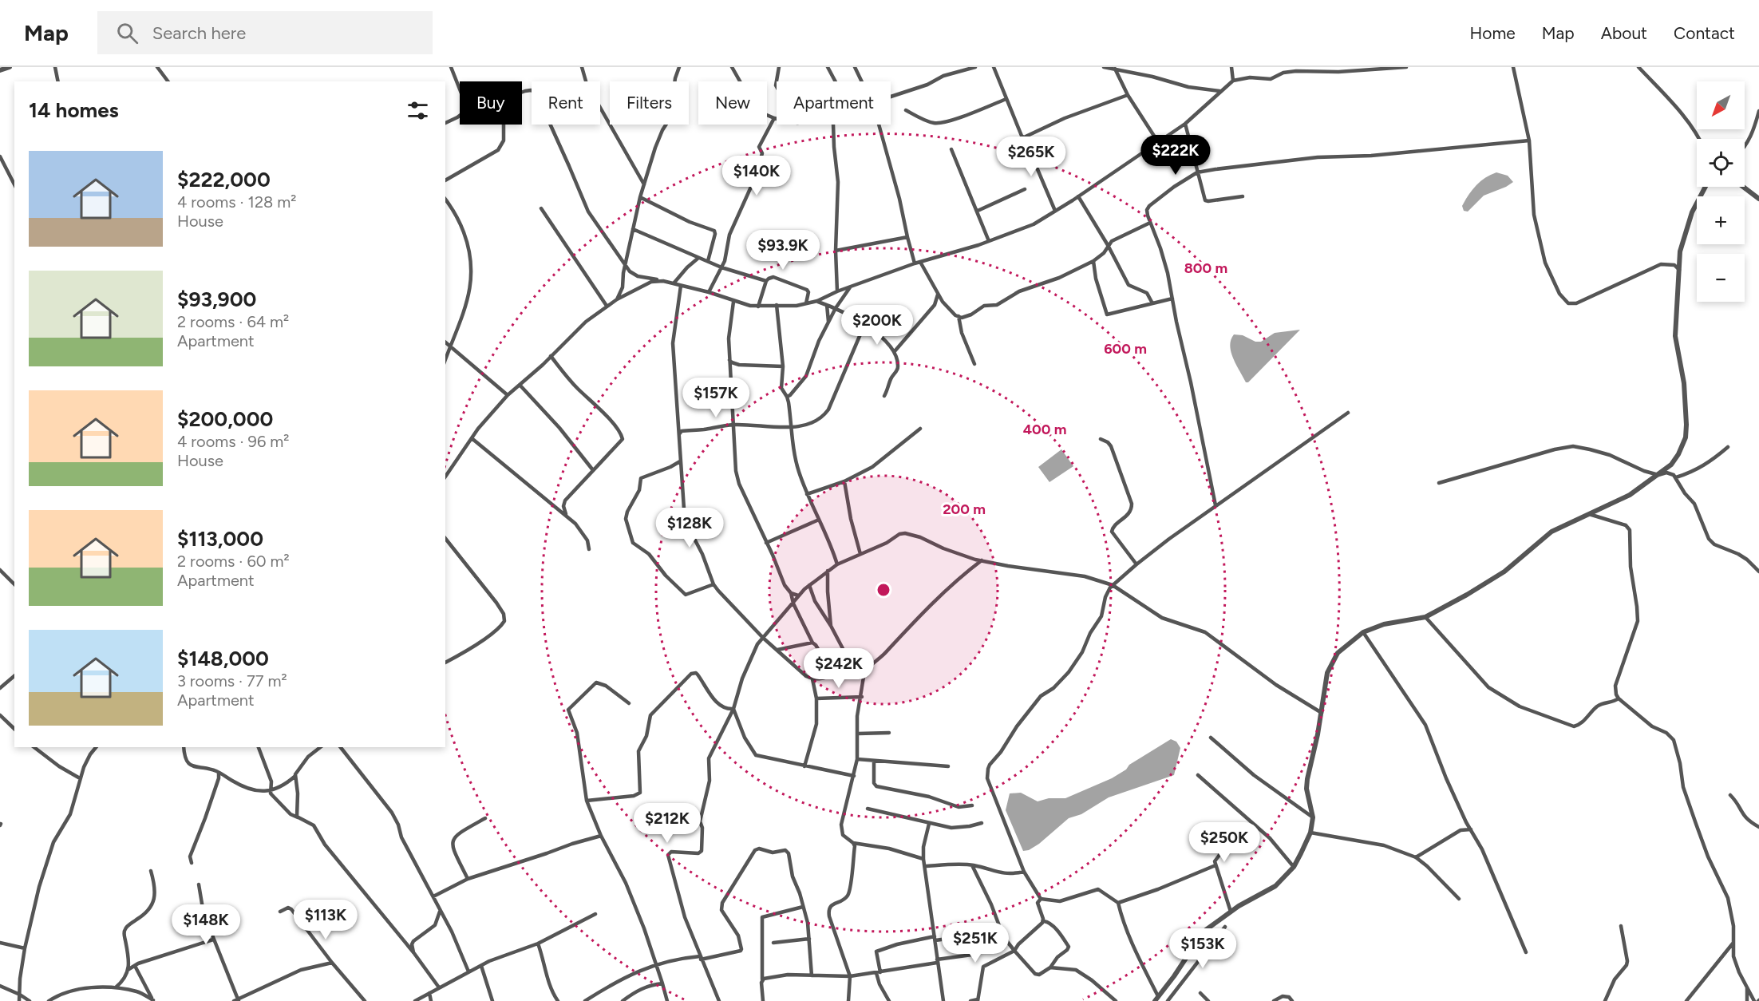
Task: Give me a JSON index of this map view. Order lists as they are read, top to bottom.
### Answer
{
  "north": "bottom left",
  "page": {
    "header": "Map",
    "search": "Search here",
    "nav": [
      "Home",
      "Map",
      "About",
      "Contact"
    ],
    "map_buttons": ["+", "−"],
    "chip": [
      "Buy",
      "Rent",
      "Filters",
      "New",
      "Apartment"
    ],
    "heading": "14 homes",
    "price": [
      "$222K",
      "$265K",
      "$140K",
      "$93.9K",
      "$200K",
      "$157K",
      "$128K",
      "$242K",
      "$212K",
      "$250K",
      "$113K",
      "$148K",
      "$251K",
      "$153K"
    ],
    "list": [
      {
        "name": "$222,000",
        "note": "4 rooms · 128 m² · House"
      },
      {
        "name": "$93,900",
        "note": "2 rooms · 64 m² · Apartment"
      },
      {
        "name": "$200,000",
        "note": "4 rooms · 96 m² · House"
      },
      {
        "name": "$113,000",
        "note": "2 rooms · 60 m² · Apartment"
      },
      {
        "name": "$148,000",
        "note": "3 rooms · 77 m² · Apartment"
      }
    ]
  },
  "rings": [
    "800 m",
    "600 m",
    "400 m",
    "200 m"
  ]
}
